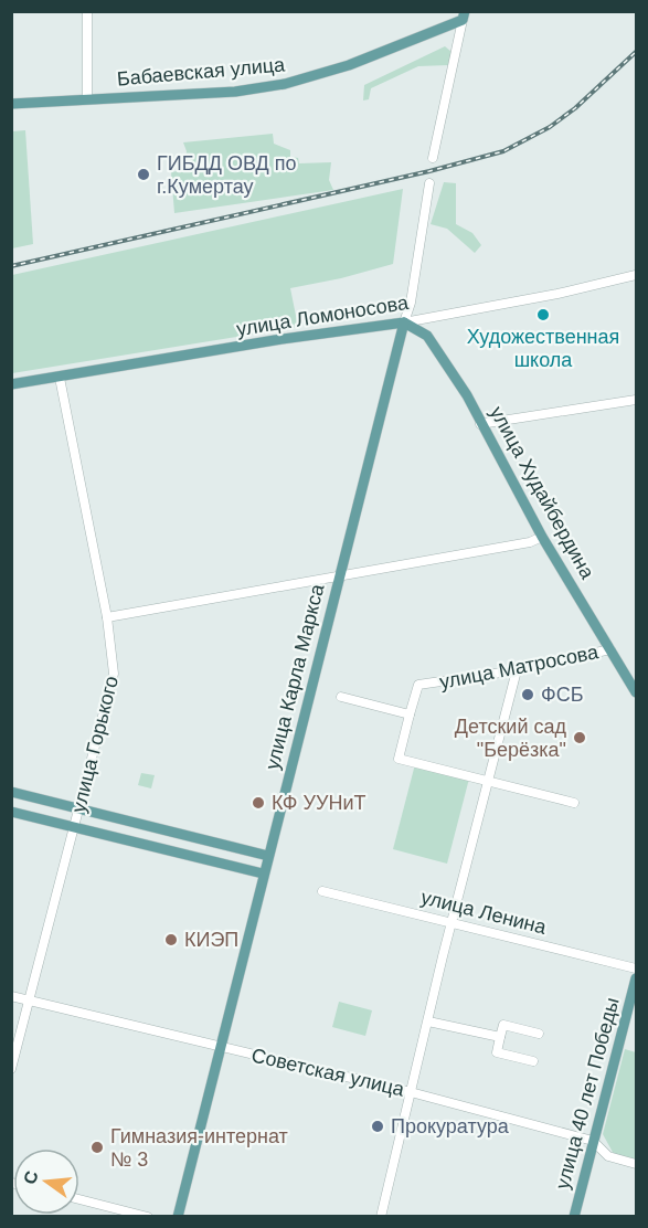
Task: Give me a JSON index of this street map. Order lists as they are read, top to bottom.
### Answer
{
  "streets": {
    "main road": [
      "Бабаевская улица",
      "улица Ломоносова",
      "улица Худайбердина",
      "улица Карла Маркса",
      "улица 40 лет Победы"
    ],
    "street": [
      "улица Матросова",
      "улица Горького",
      "улица Ленина",
      "Советская улица"
    ]
  },
  "crossings": [
    ["улица Ломоносова", "улица Худайбердина"],
    ["улица Ломоносова", "улица Карла Маркса"],
    ["улица Ломоносова", "улица Горького"],
    ["улица Худайбердина", "улица Матросова"],
    ["улица Худайбердина", "улица Карла Маркса"],
    ["улица Карла Маркса", "Советская улица"],
    ["улица Горького", "Советская улица"],
    ["Советская улица", "улица 40 лет Победы"]
  ],
  "places": [
    "ГИБДД ОВД по г.Кумертау",
    "Художественная школа",
    "ФСБ",
    "Детский сад \"Берёзка\"",
    "КФ УУНиТ",
    "КИЭП",
    "Прокуратура",
    "Гимназия-интернат № 3"
  ],
  "north": "left"
}
